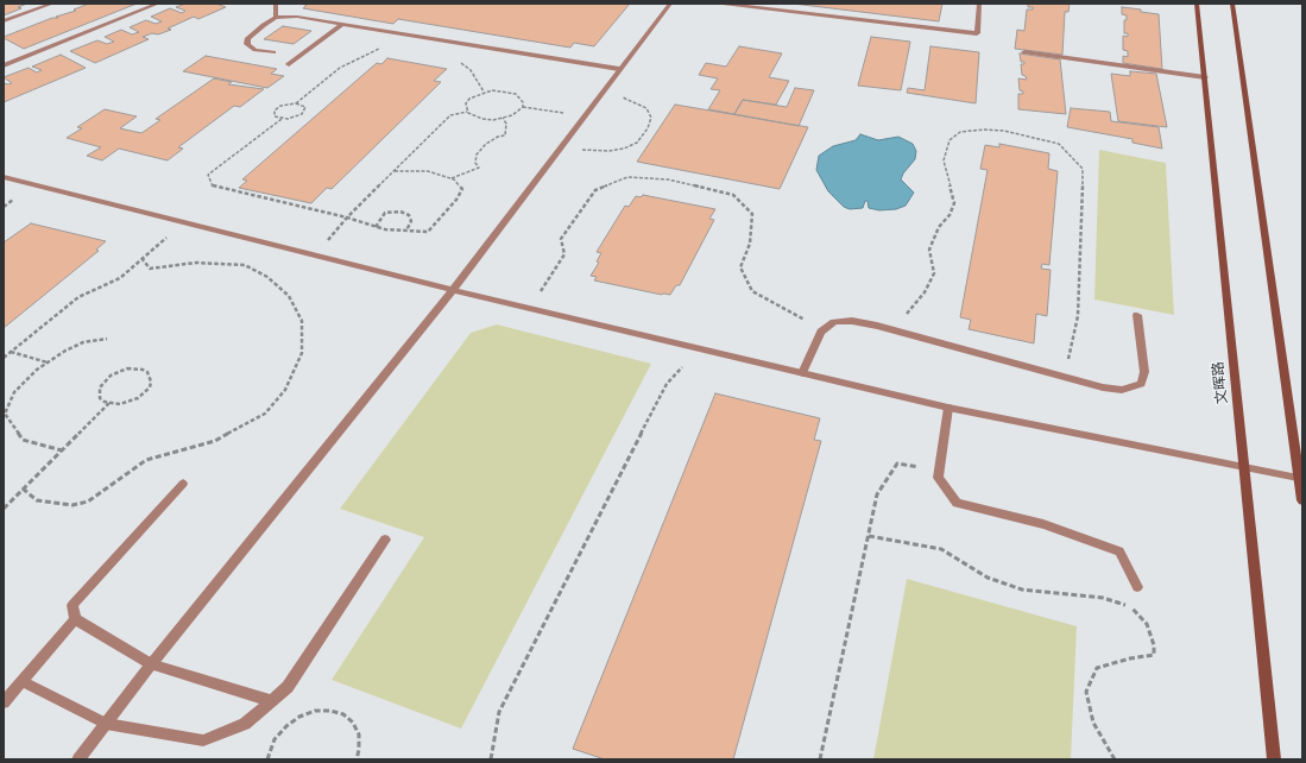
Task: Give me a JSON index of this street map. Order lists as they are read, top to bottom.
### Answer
{
  "streets": {
    "main road": ["文晖路"]
  }
}
